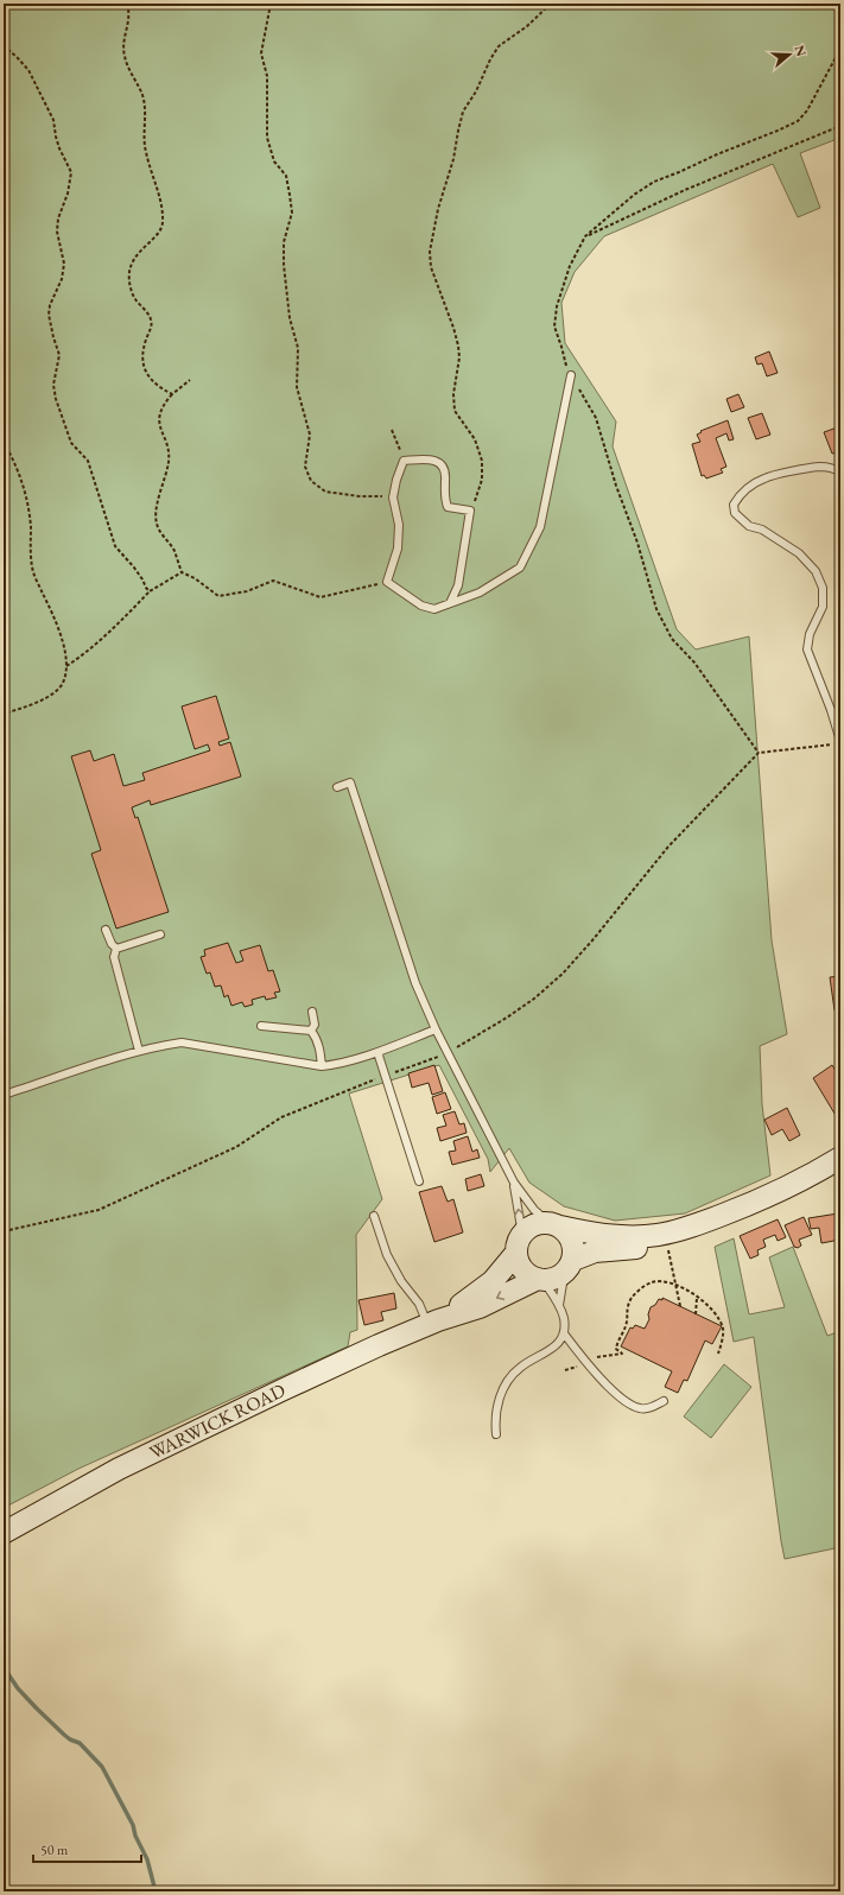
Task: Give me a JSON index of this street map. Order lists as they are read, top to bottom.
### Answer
{
  "streets": {
    "street": ["WARWICK ROAD"]
  },
  "scale_bar": "50 m",
  "north": "right"
}
